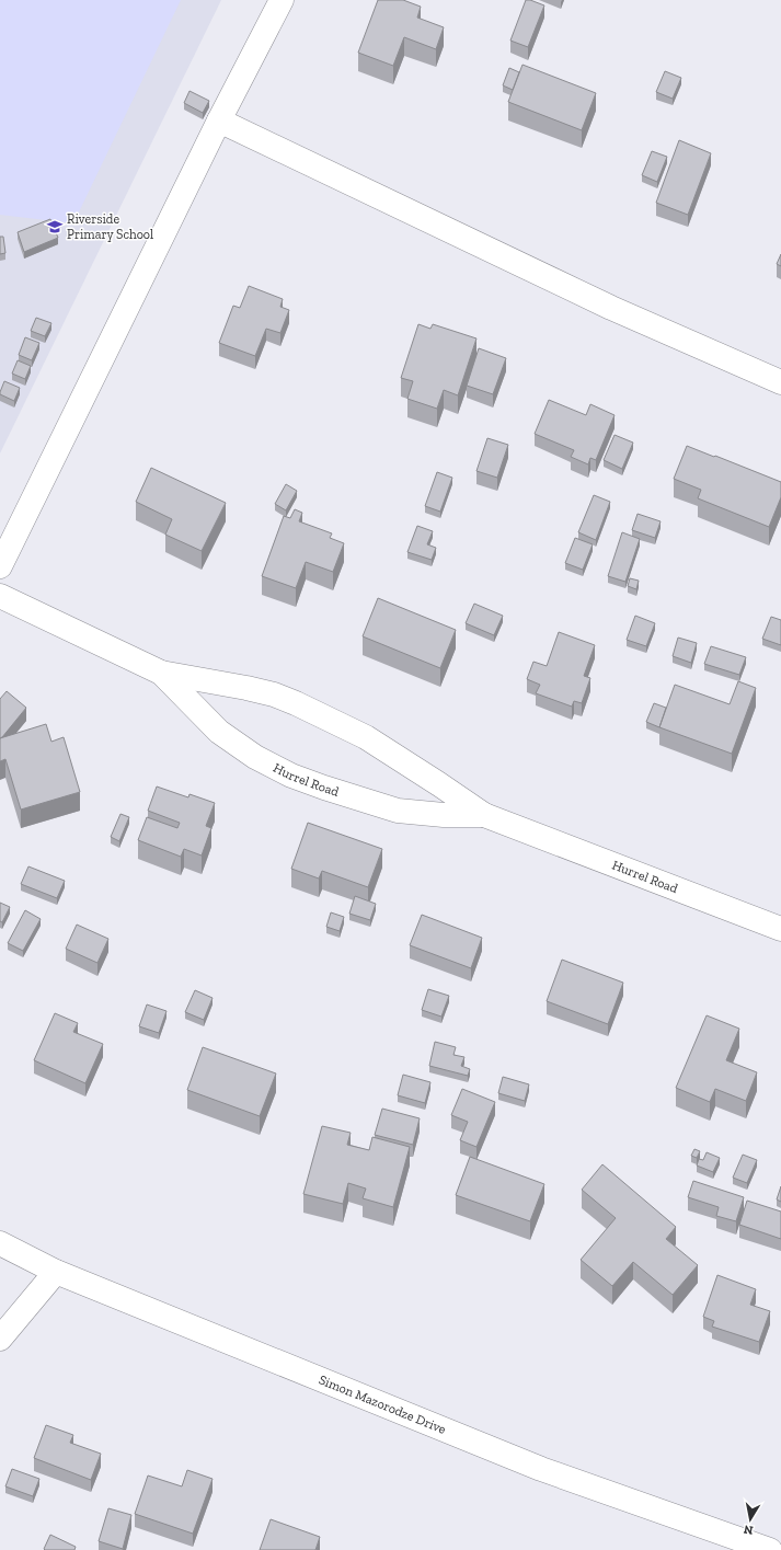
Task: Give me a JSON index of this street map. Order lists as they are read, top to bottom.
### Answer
{
  "streets": {
    "street": ["Hurrel Road", "Simon Mazorodze Drive"]
  },
  "places": {
    "school or university": ["Riverside Primary School"]
  },
  "north": "bottom"
}
